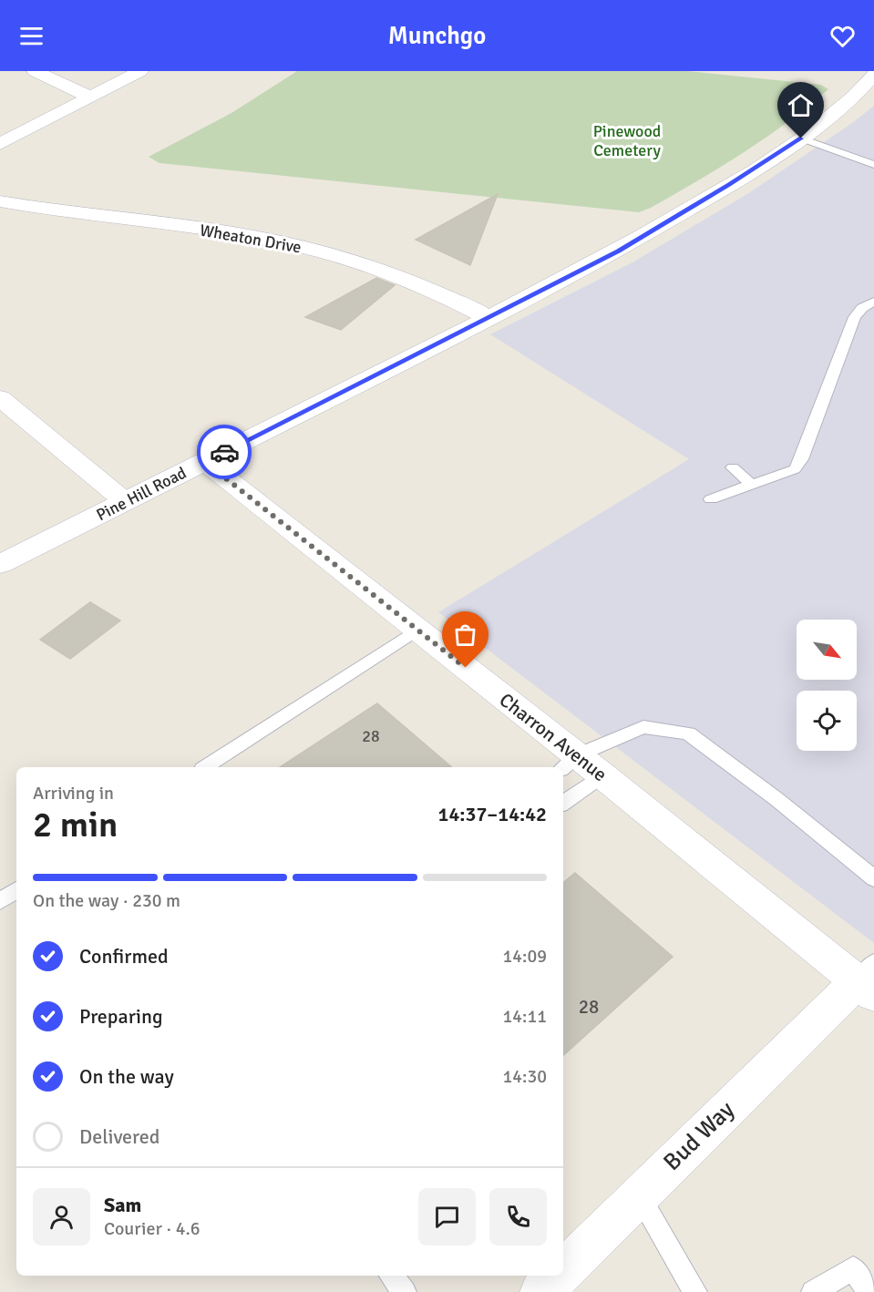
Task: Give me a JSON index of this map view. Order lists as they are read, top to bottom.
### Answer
{
  "streets": {
    "street": [
      "Wheaton Drive",
      "Pine Hill Road",
      "Charron Avenue",
      "Bud Way"
    ]
  },
  "crossings": [
    ["Wheaton Drive", "Pine Hill Road"],
    ["Pine Hill Road", "Charron Avenue"],
    ["Charron Avenue", "Bud Way"]
  ],
  "parks": ["Pinewood Cemetery"],
  "house_numbers": ["28", "28"],
  "north": "bottom right",
  "page": {
    "header": "Munchgo",
    "heading": ["2 min", "Arriving in", "14:37–14:42"],
    "panel": ["Sam", "Courier · 4.6"],
    "bar": "On the way · 230 m",
    "list": [
      ["Confirmed", "14:09"],
      ["Preparing", "14:11"],
      ["On the way", "14:30"],
      "Delivered"
    ]
  }
}
